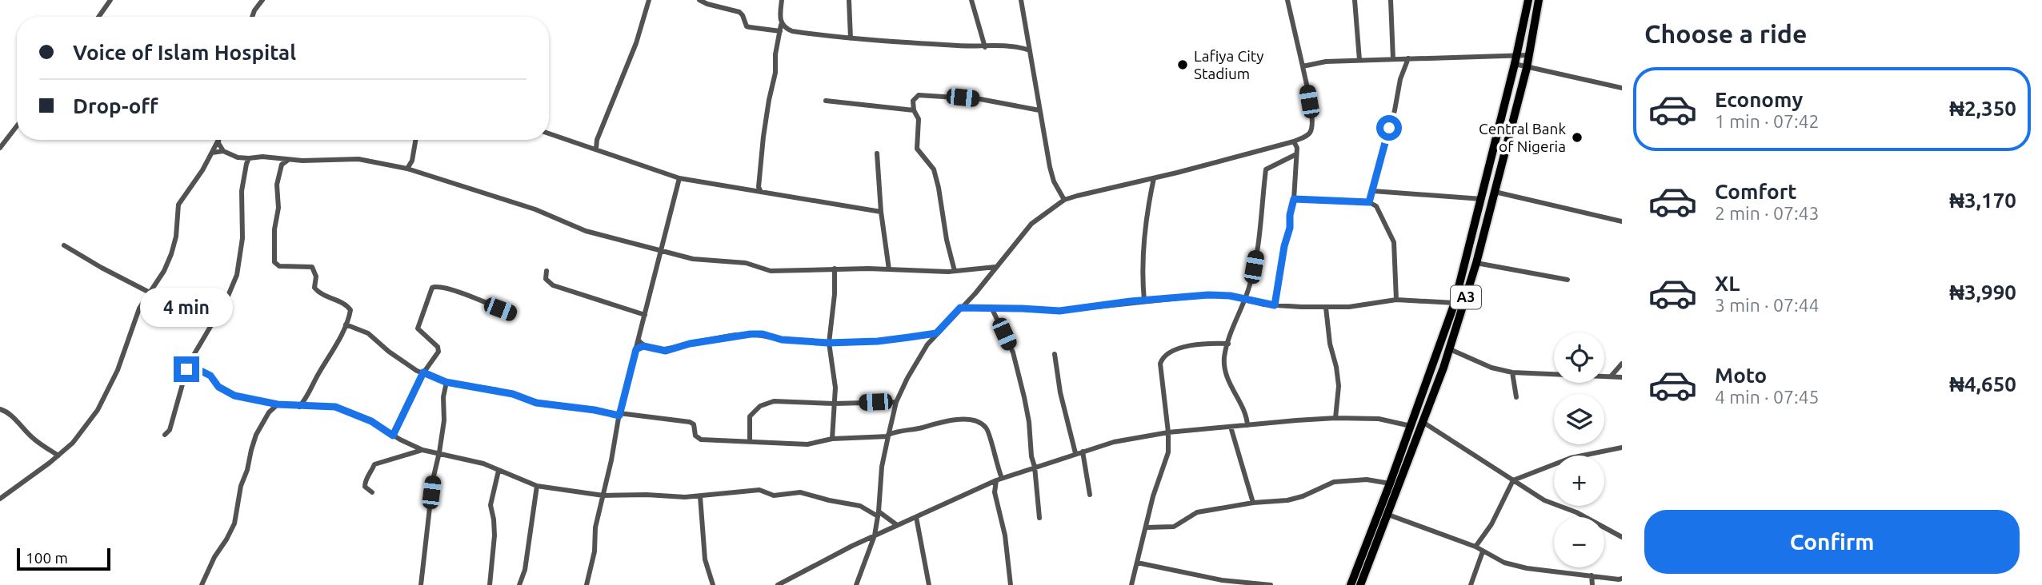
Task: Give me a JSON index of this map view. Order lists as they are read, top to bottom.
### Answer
{
  "streets": {
    "highway": ["A3"]
  },
  "places": ["Lafiya City Stadium", "Central Bank of Nigeria"],
  "scale_bar": "100 m",
  "page": {
    "heading": "Choose a ride",
    "banner": ["Voice of Islam Hospital", "Drop-off"],
    "list": [
      {
        "name": "Economy",
        "note": "1 min · 07:42",
        "value": "₦2,350"
      },
      {
        "name": "Comfort",
        "note": "2 min · 07:43",
        "value": "₦3,170"
      },
      {
        "name": "XL",
        "note": "3 min · 07:44",
        "value": "₦3,990"
      },
      {
        "name": "Moto",
        "note": "4 min · 07:45",
        "value": "₦4,650"
      }
    ],
    "bubble": "4 min",
    "map_buttons": ["+", "−"],
    "buttons": "Confirm",
    "scale": "100 m"
  }
}
